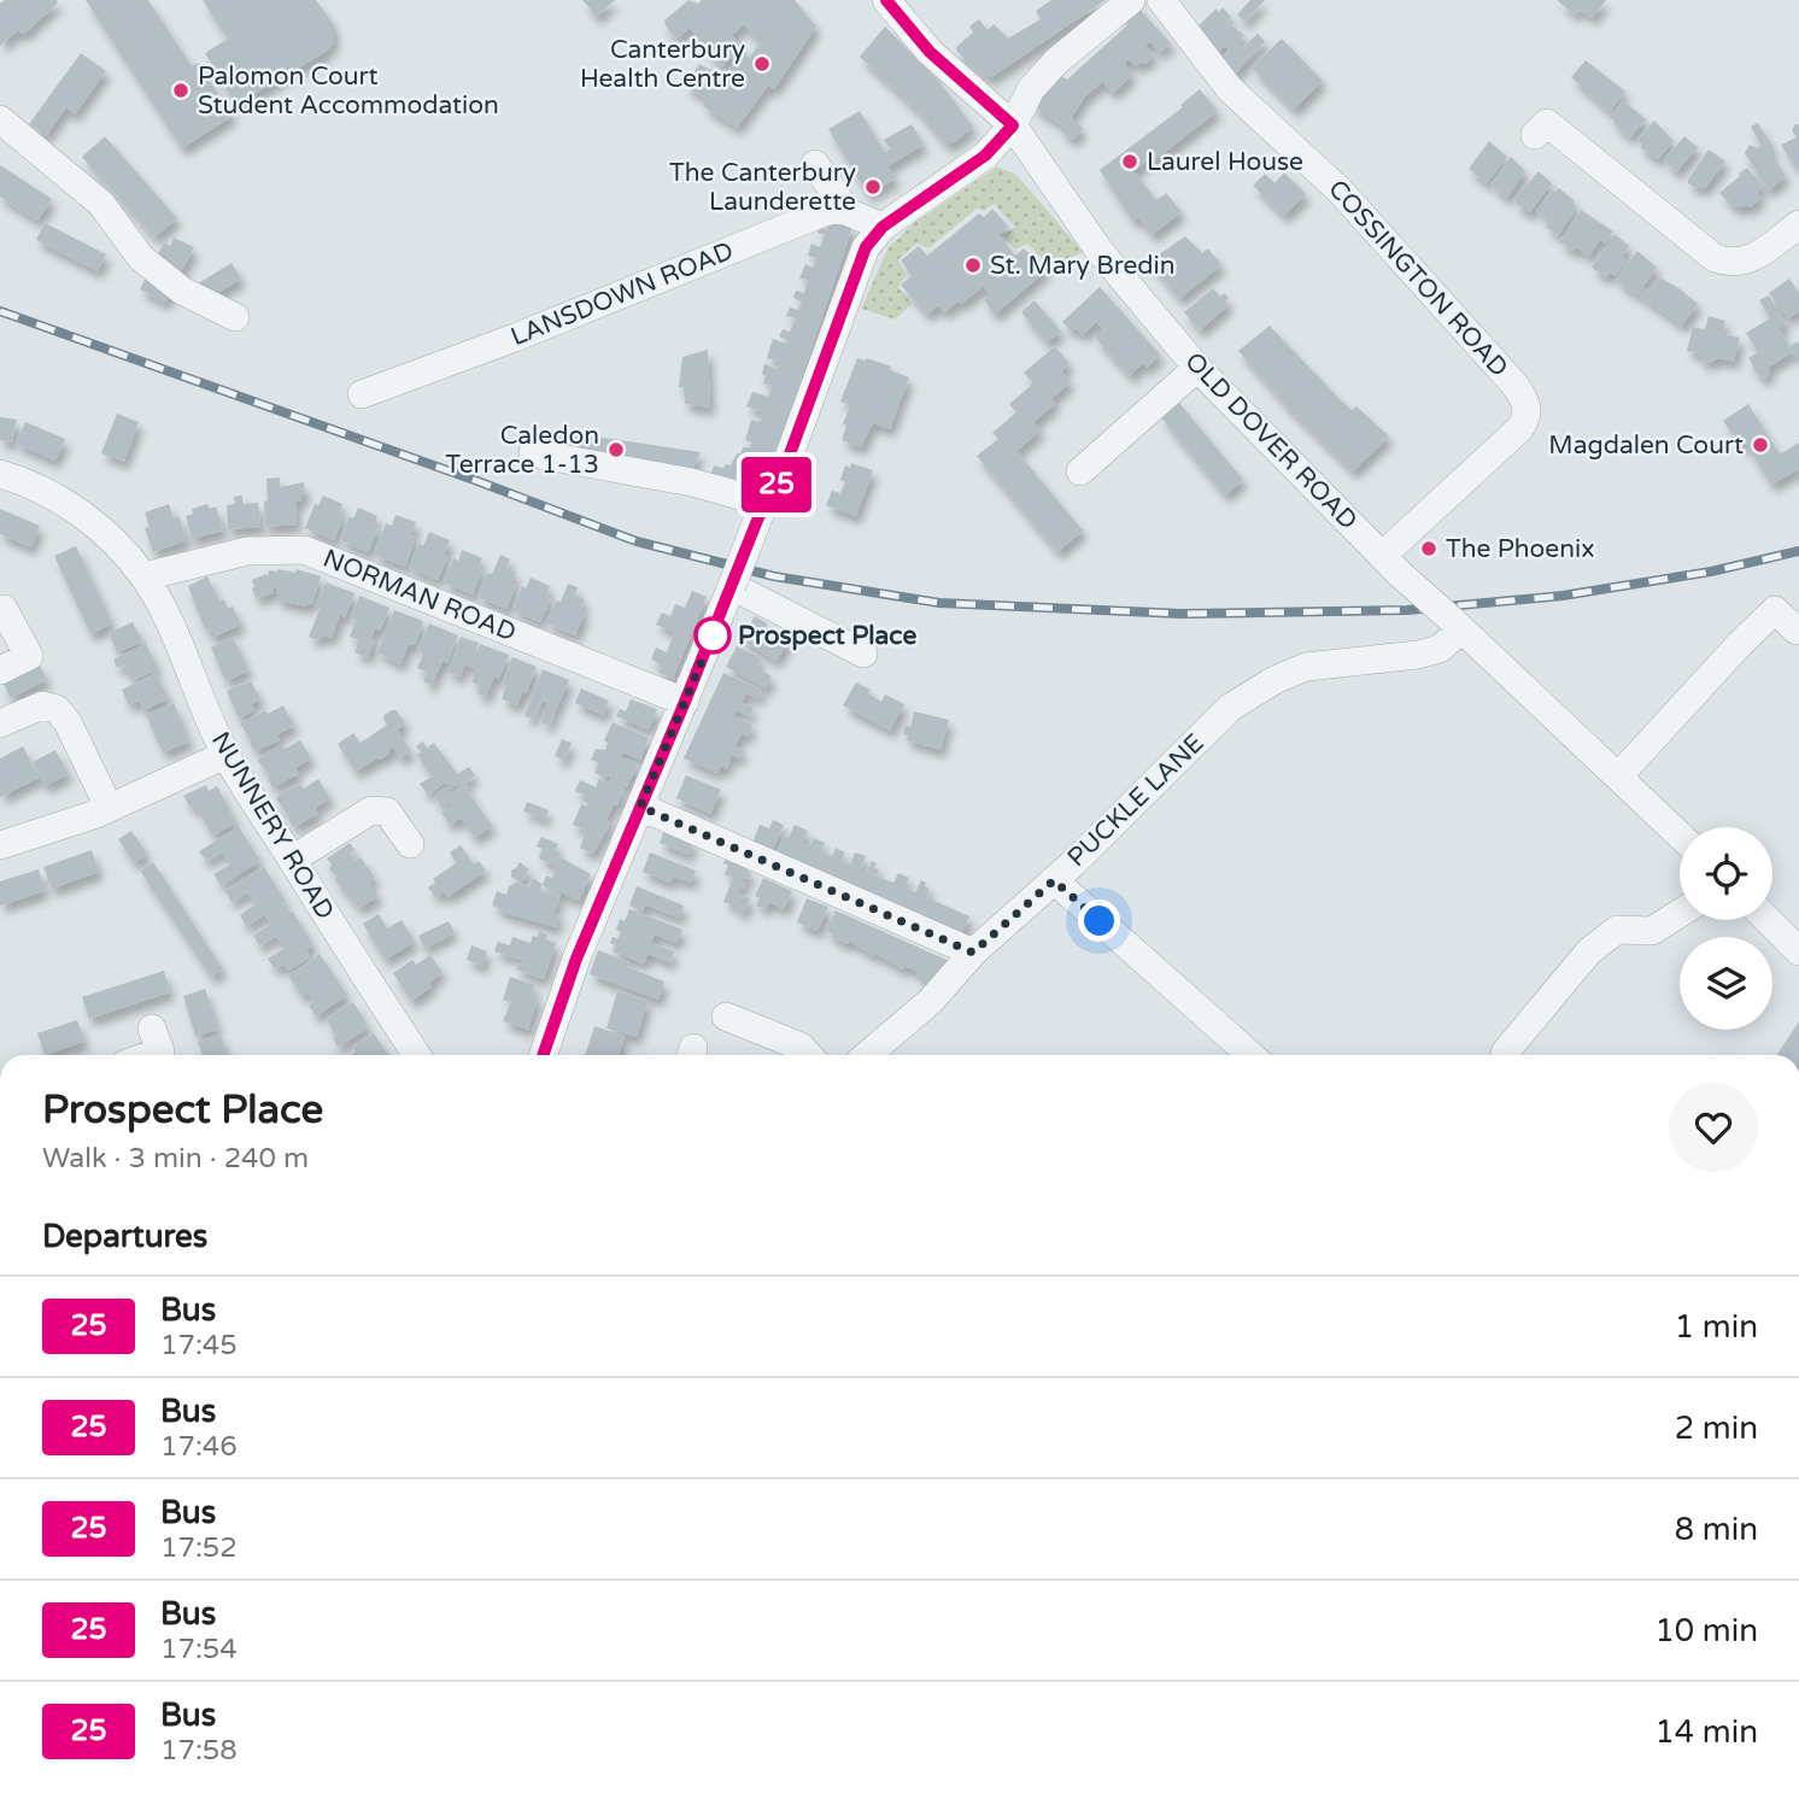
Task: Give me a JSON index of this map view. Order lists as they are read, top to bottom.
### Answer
{
  "streets": {
    "street": [
      "COSSINGTON ROAD",
      "LANSDOWN ROAD",
      "OLD DOVER ROAD",
      "NORMAN ROAD",
      "PUCKLE LANE",
      "NUNNERY ROAD"
    ]
  },
  "crossings": [
    ["COSSINGTON ROAD", "OLD DOVER ROAD"],
    ["OLD DOVER ROAD", "PUCKLE LANE"],
    ["NORMAN ROAD", "NUNNERY ROAD"]
  ],
  "places": [
    "Canterbury Health Centre",
    "Palomon Court Student Accommodation",
    "Laurel House",
    "The Canterbury Launderette",
    "St. Mary Bredin",
    "Magdalen Court",
    "Caledon Terrace 1-13",
    "The Phoenix",
    "Prospect Place"
  ],
  "lines": ["bus line 25"],
  "page": {
    "on_map": "25",
    "heading": [
      ["Prospect Place", "Walk · 3 min · 240 m"],
      "Departures"
    ],
    "list": [
      {
        "mark": "25",
        "name": "Bus",
        "note": "17:45",
        "value": "1 min"
      },
      {
        "mark": "25",
        "name": "Bus",
        "note": "17:46",
        "value": "2 min"
      },
      {
        "mark": "25",
        "name": "Bus",
        "note": "17:52",
        "value": "8 min"
      },
      {
        "mark": "25",
        "name": "Bus",
        "note": "17:54",
        "value": "10 min"
      },
      {
        "mark": "25",
        "name": "Bus",
        "note": "17:58",
        "value": "14 min"
      }
    ]
  }
}
